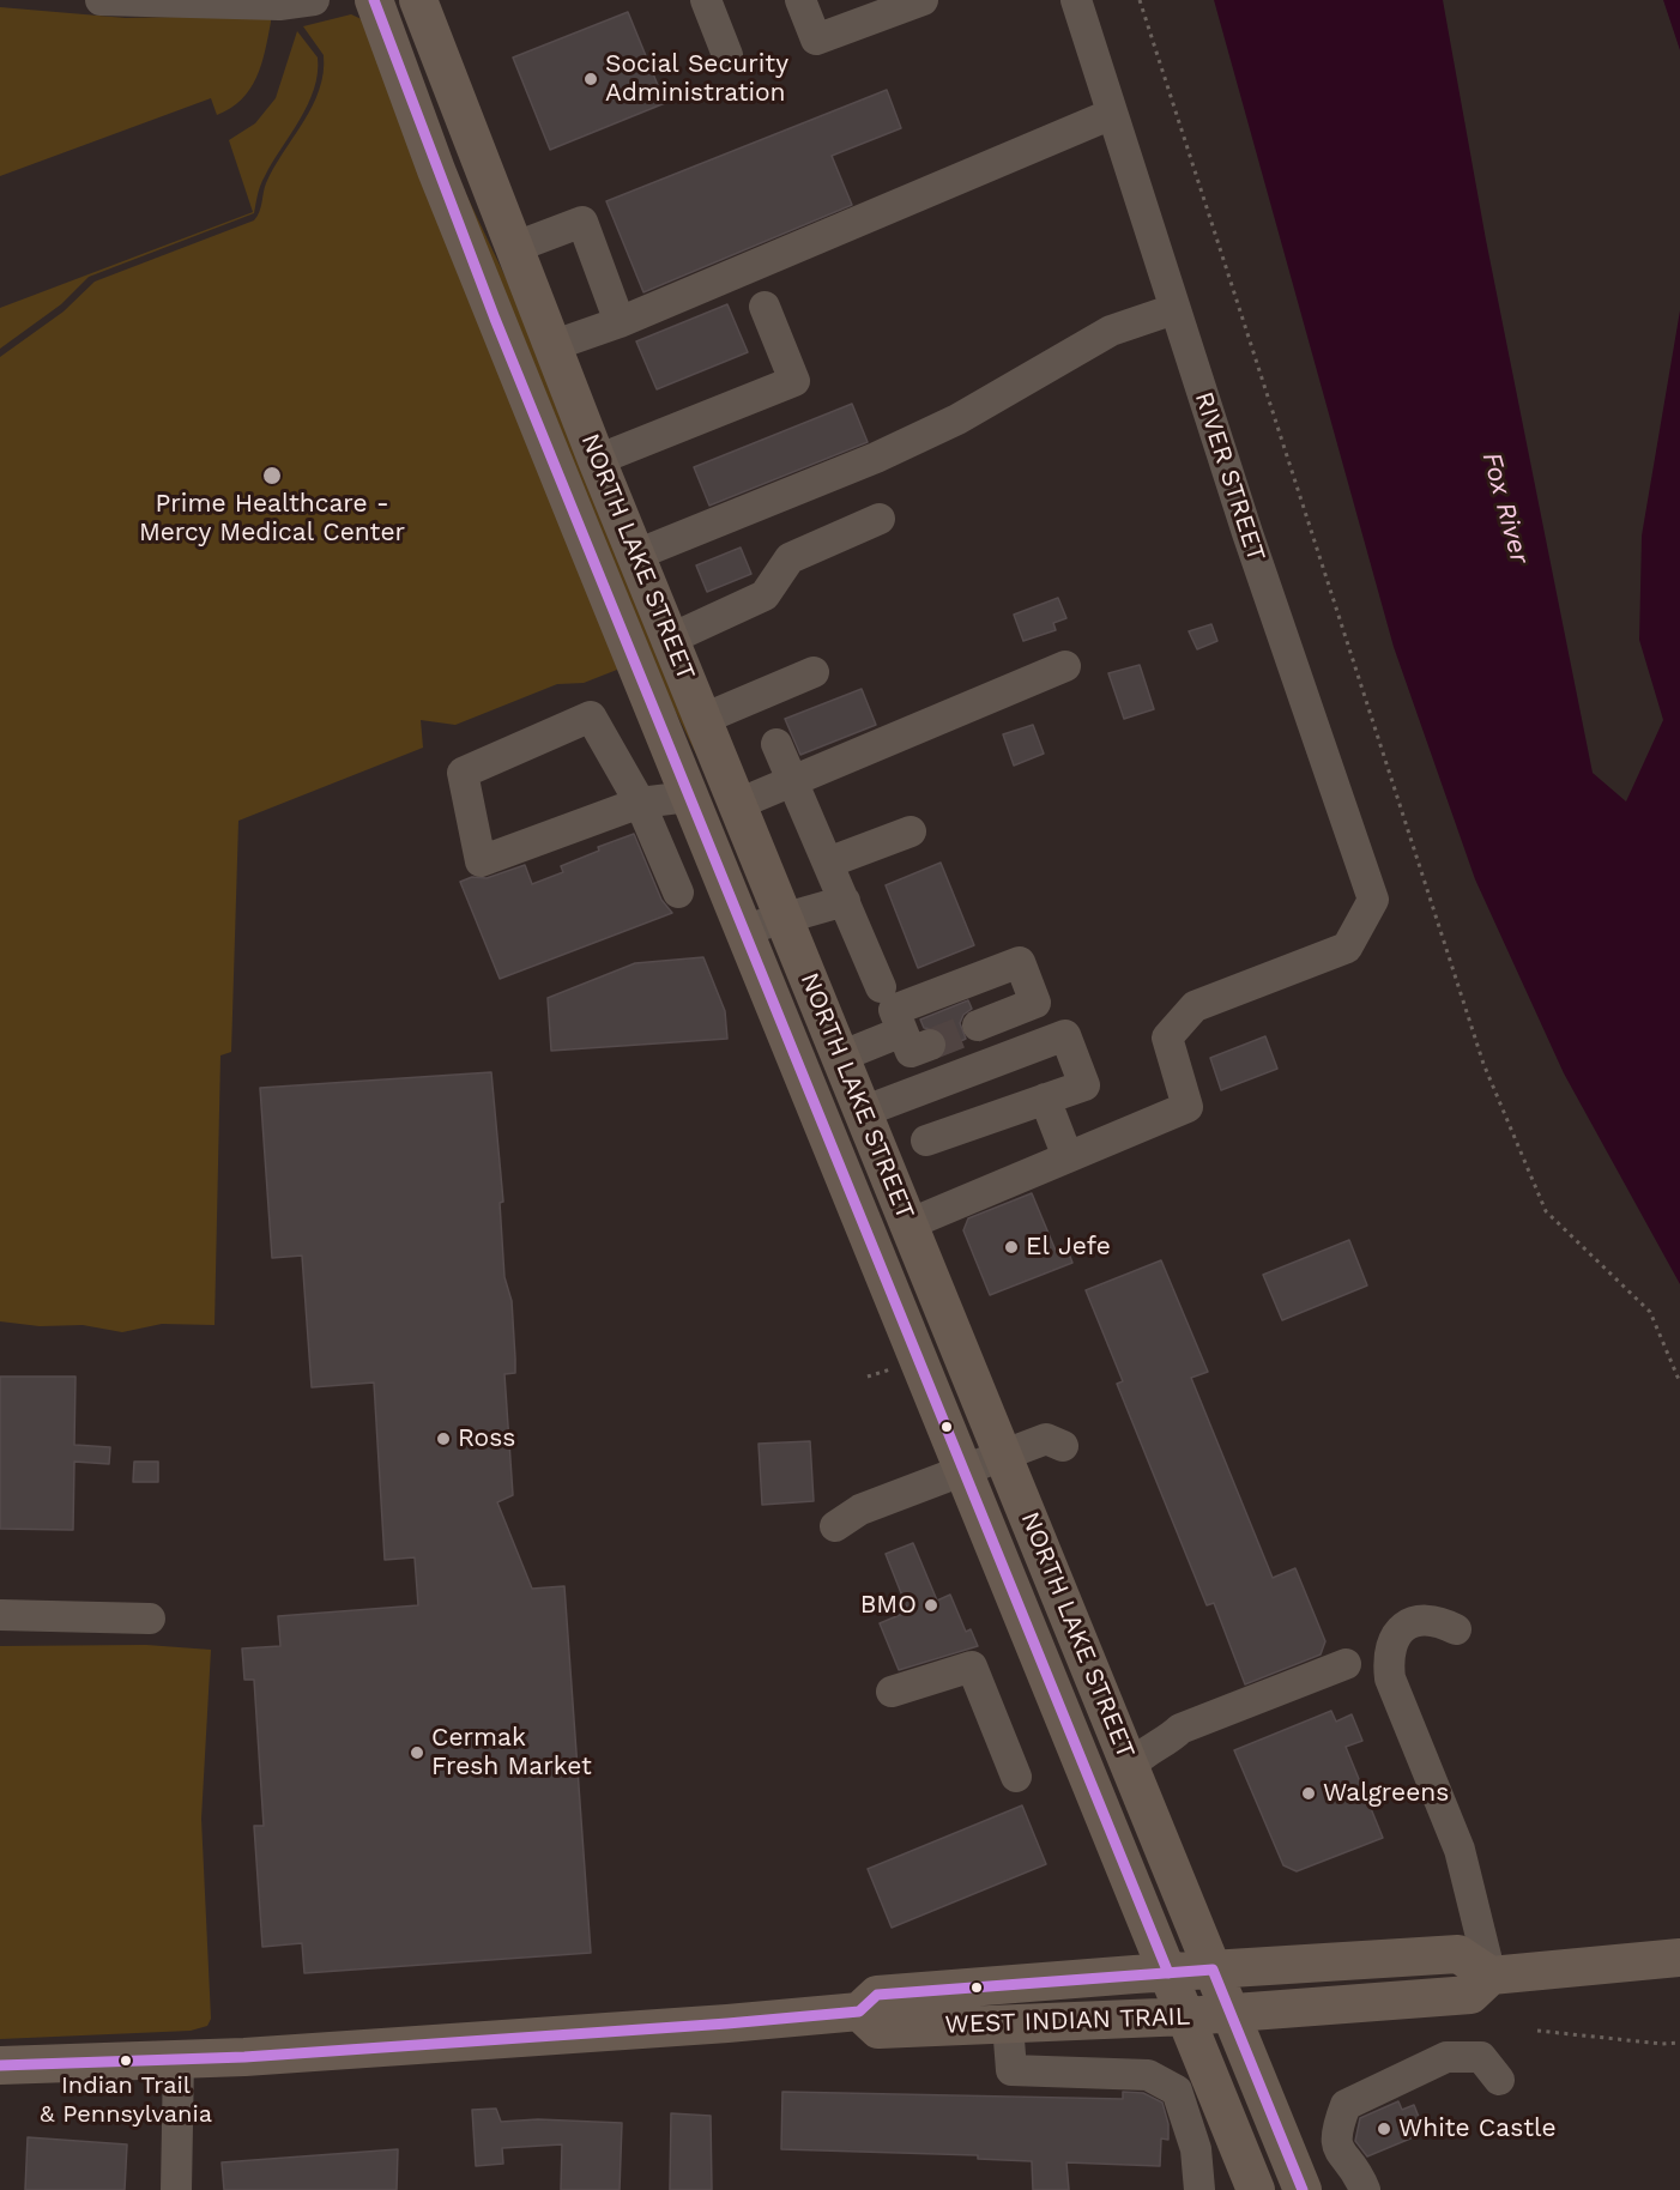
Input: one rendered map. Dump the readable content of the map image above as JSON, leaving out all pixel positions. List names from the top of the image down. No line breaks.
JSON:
{"streets":{"main road":["NORTH LAKE STREET","WEST INDIAN TRAIL"],"street":["RIVER STREET"]},"crossings":[["NORTH LAKE STREET","WEST INDIAN TRAIL"]],"water":["Fox River"],"places":["Social Security Administration","Prime Healthcare - Mercy Medical Center","El Jefe","Ross","BMO","Cermak Fresh Market","Walgreens","Indian Trail & Pennsylvania","White Castle"]}
